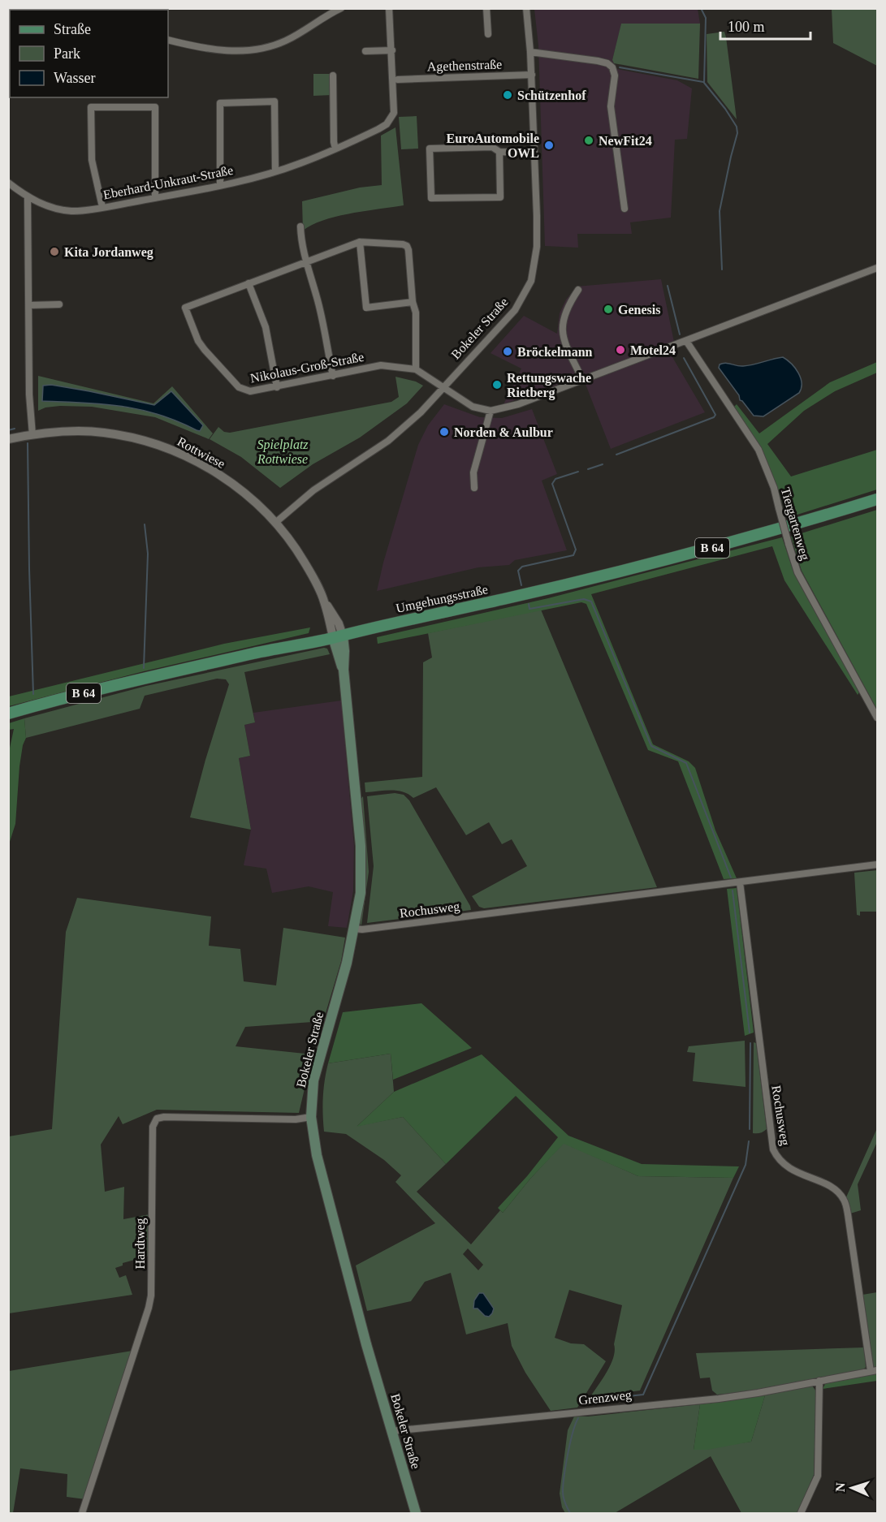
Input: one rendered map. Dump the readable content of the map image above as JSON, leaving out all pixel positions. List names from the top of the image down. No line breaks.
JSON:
{"streets":{"main road":["Bokeler Straße","B 64","Umgehungsstraße"],"street":["Agethenstraße","Eberhard-Unkraut-Straße","Nikolaus-Groß-Straße","Rottwiese","Tiergartenweg","Rochusweg","Hardtweg","Grenzweg"]},"crossings":[["Agethenstraße","Bokeler Straße"],["Bokeler Straße","Nikolaus-Groß-Straße"],["Bokeler Straße","Rottwiese"],["Bokeler Straße","Umgehungsstraße"],["Bokeler Straße","Rochusweg"],["Bokeler Straße","Hardtweg"],["Bokeler Straße","Grenzweg"],["Rottwiese","Umgehungsstraße"],["Rochusweg","Grenzweg"]],"parks":["Spielplatz Rottwiese"],"places":["Schützenhof","NewFit24","EuroAutomobile OWL","Kita Jordanweg","Genesis","Motel24","Bröckelmann","Rettungswache Rietberg","Norden & Aulbur"],"legend":["Straße","Park","Wasser"],"scale_bar":"100 m","north":"left"}
